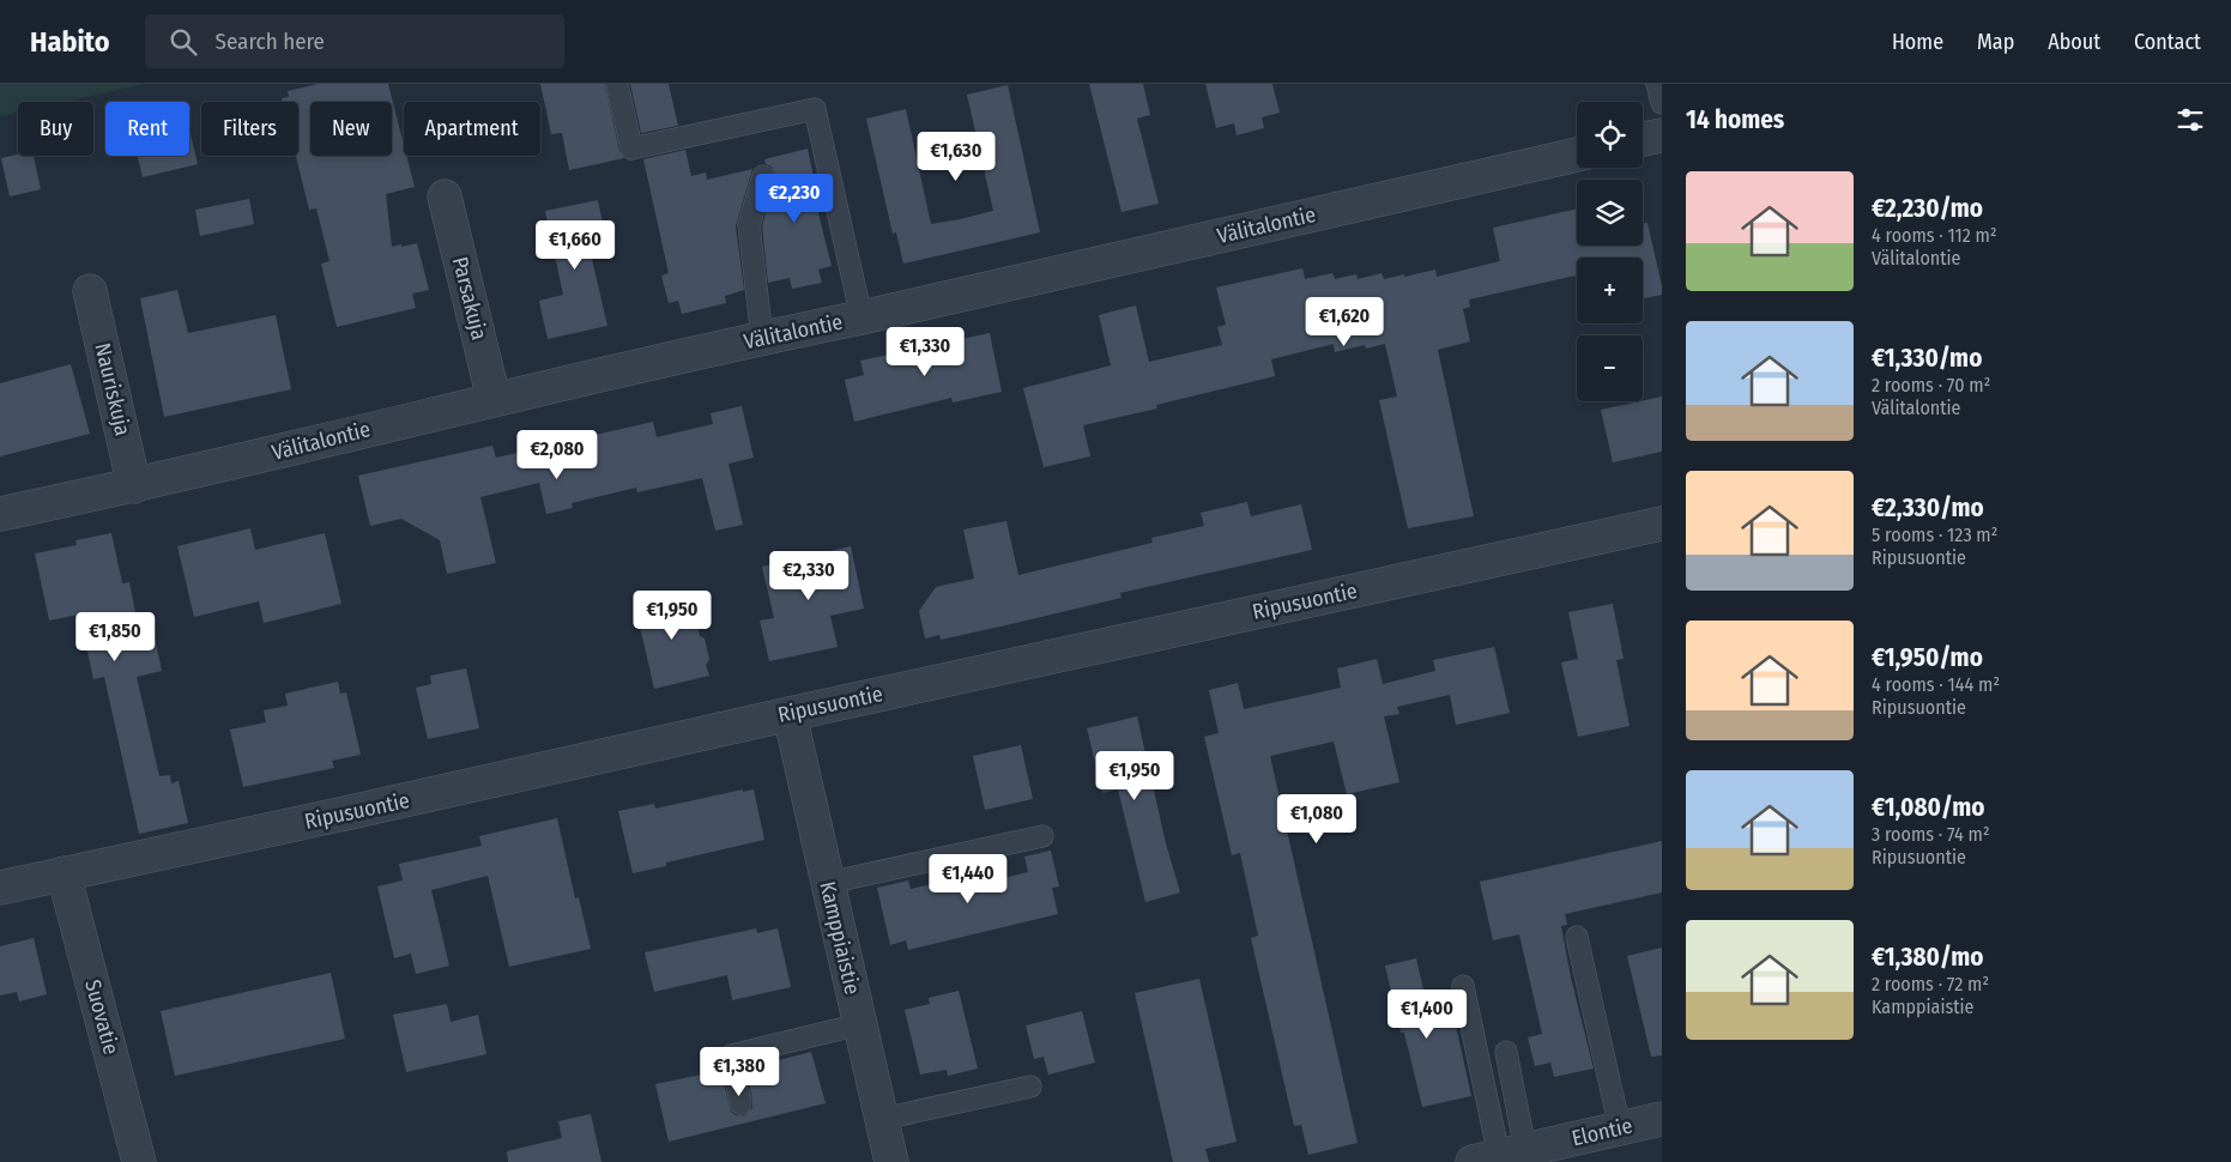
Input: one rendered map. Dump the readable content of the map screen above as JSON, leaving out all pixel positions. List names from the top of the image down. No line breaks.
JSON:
{"streets":{"street":["Välitalontie","Parsakuja","Nauriskuja","Ripusuontie","Kamppiaistie","Suovatie","Elontie"]},"crossings":[["Välitalontie","Parsakuja"],["Välitalontie","Nauriskuja"],["Ripusuontie","Kamppiaistie"],["Ripusuontie","Suovatie"]],"page":{"header":"Habito","search":"Search here","nav":["Home","Map","About","Contact"],"heading":"14 homes","map_buttons":["+","−"],"chip":["Buy","Rent","Filters","New","Apartment"],"price":["€1,630","€2,230","€1,660","€1,620","€1,330","€2,080","€2,330","€1,950","€1,850","€1,950","€1,080","€1,440","€1,400","€1,380"],"list":[{"name":"€2,230/mo","note":"4 rooms · 112 m² · Välitalontie"},{"name":"€1,330/mo","note":"2 rooms · 70 m² · Välitalontie"},{"name":"€2,330/mo","note":"5 rooms · 123 m² · Ripusuontie"},{"name":"€1,950/mo","note":"4 rooms · 144 m² · Ripusuontie"},{"name":"€1,080/mo","note":"3 rooms · 74 m² · Ripusuontie"},{"name":"€1,380/mo","note":"2 rooms · 72 m² · Kamppiaistie"}]}}
